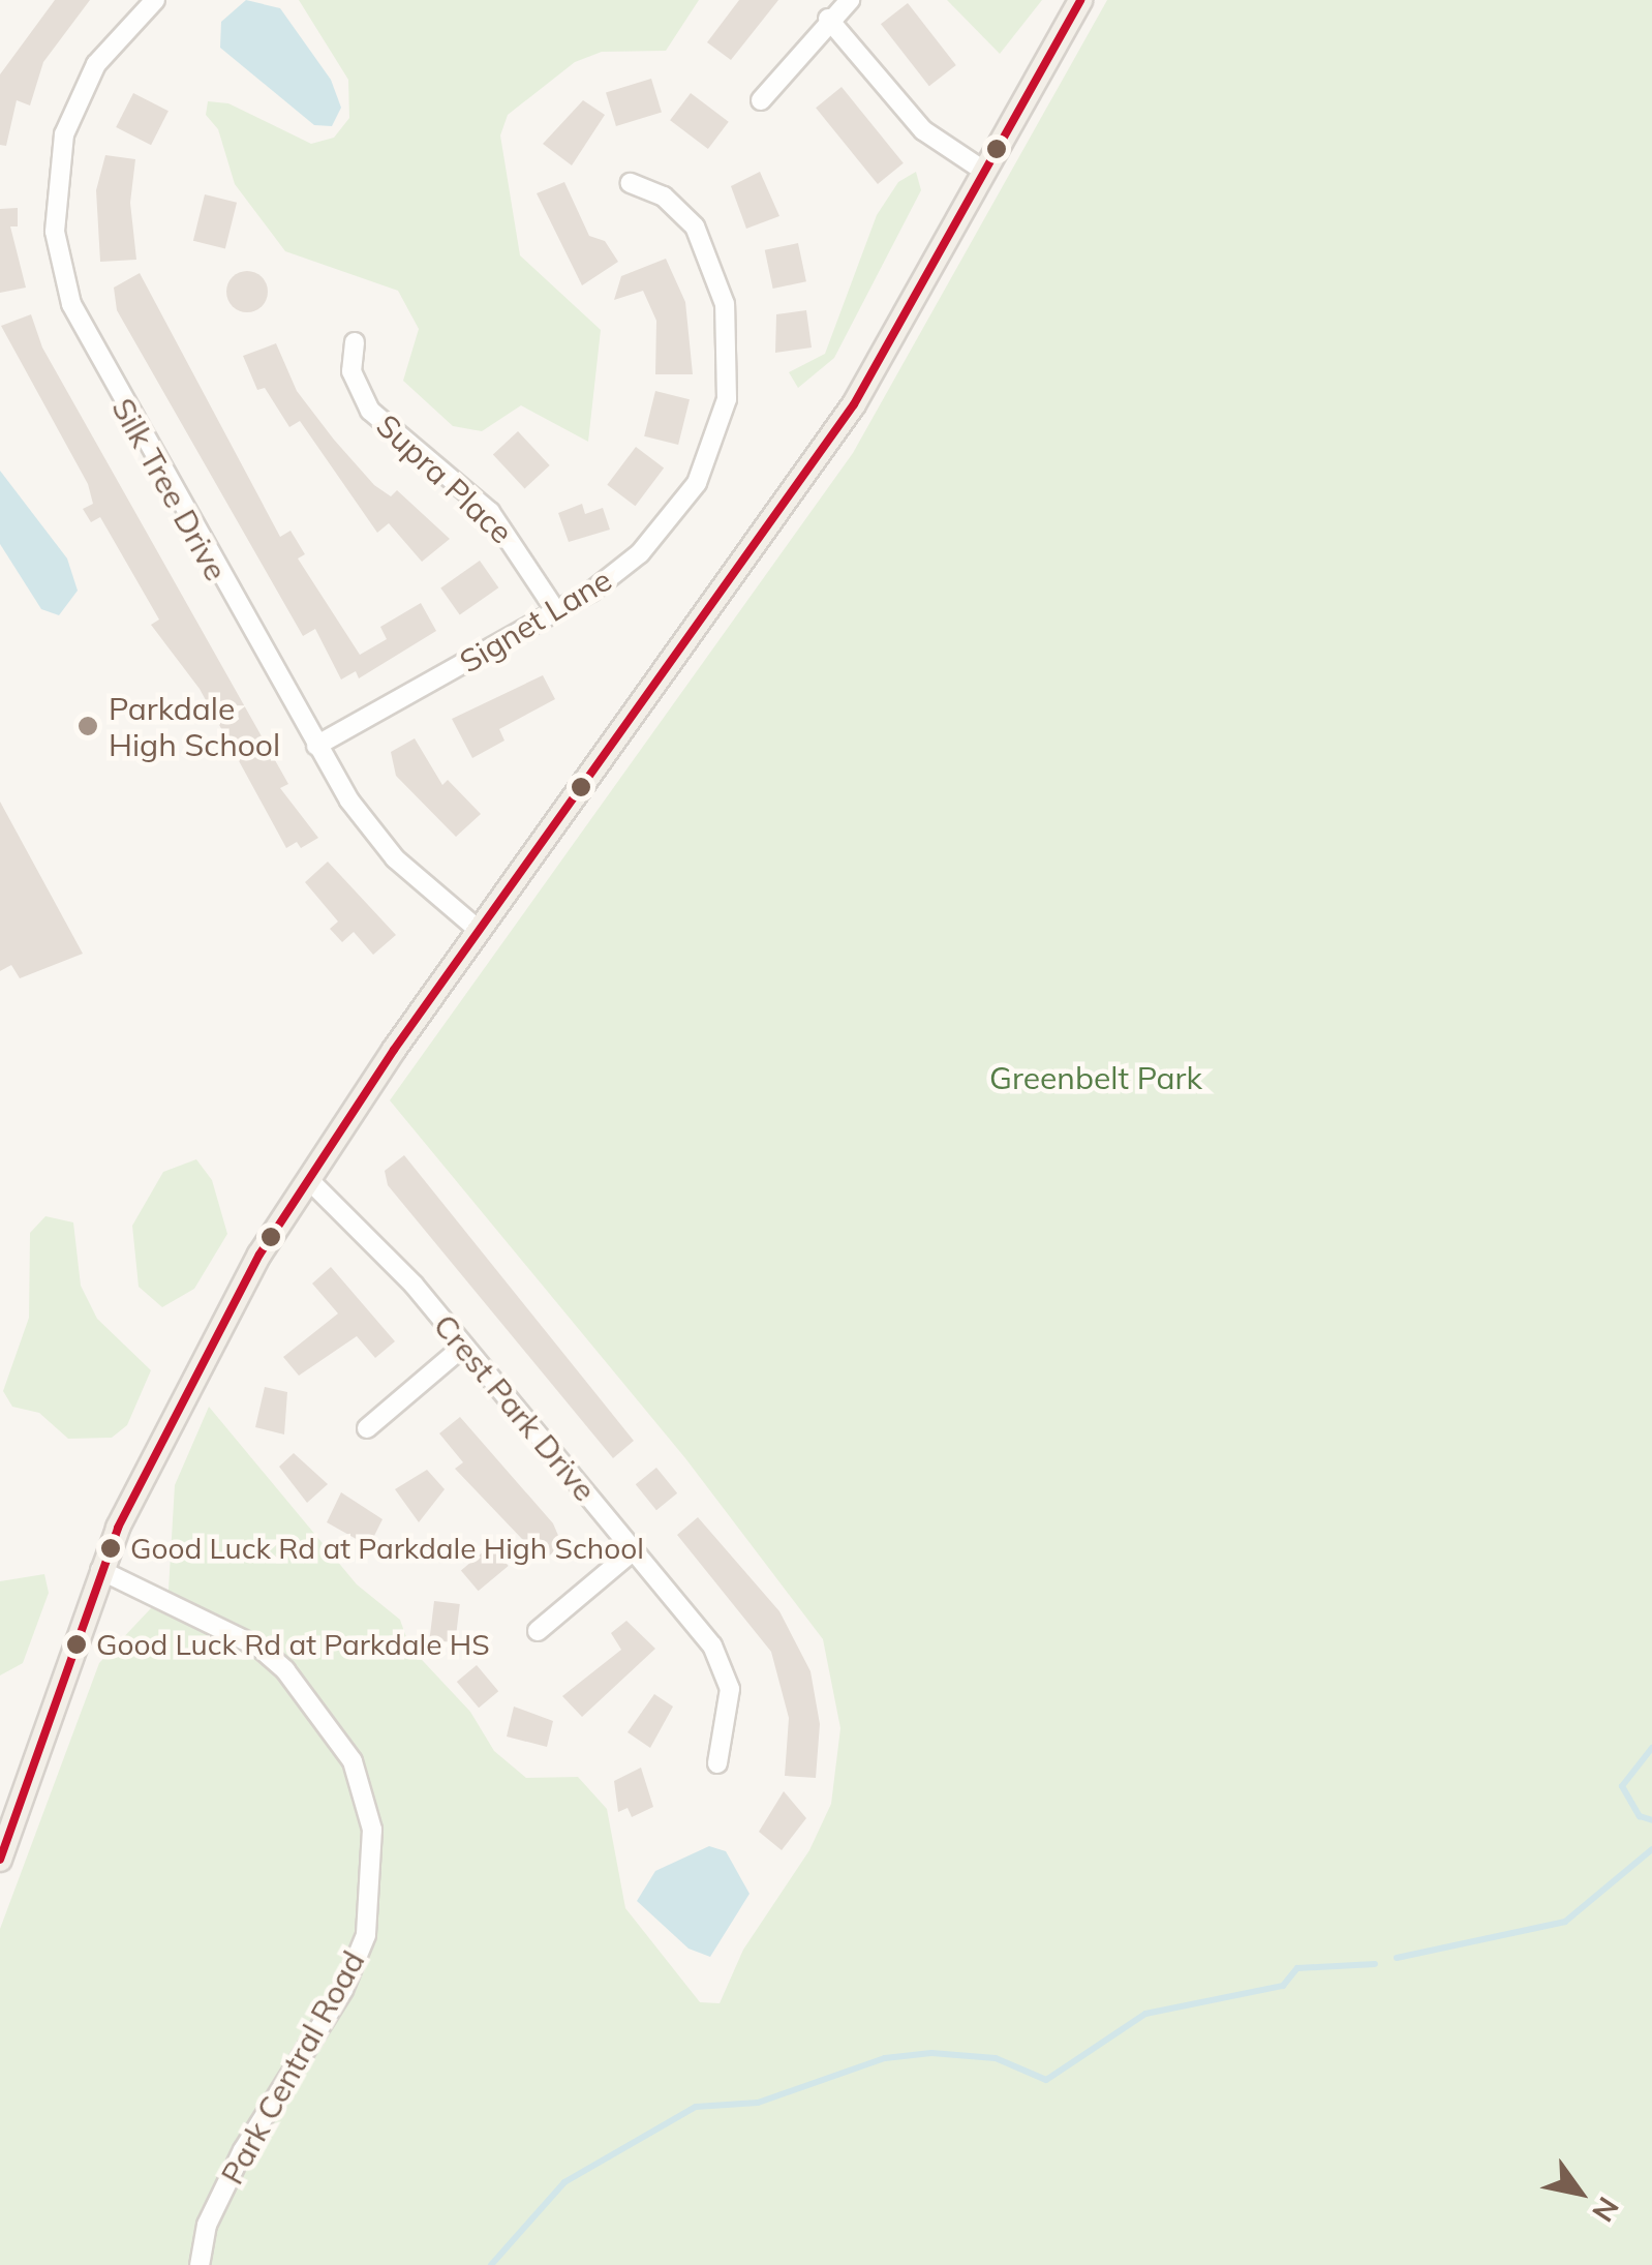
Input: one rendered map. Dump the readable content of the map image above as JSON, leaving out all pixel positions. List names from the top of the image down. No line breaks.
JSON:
{"streets":{"street":["Supra Place","Silk Tree Drive","Signet Lane","Crest Park Drive","Park Central Road"]},"crossings":[["Supra Place","Signet Lane"],["Silk Tree Drive","Signet Lane"]],"parks":["Greenbelt Park"],"places":["Parkdale High School","Good Luck Rd at Parkdale High School","Good Luck Rd at Parkdale HS"],"north":"bottom right"}
